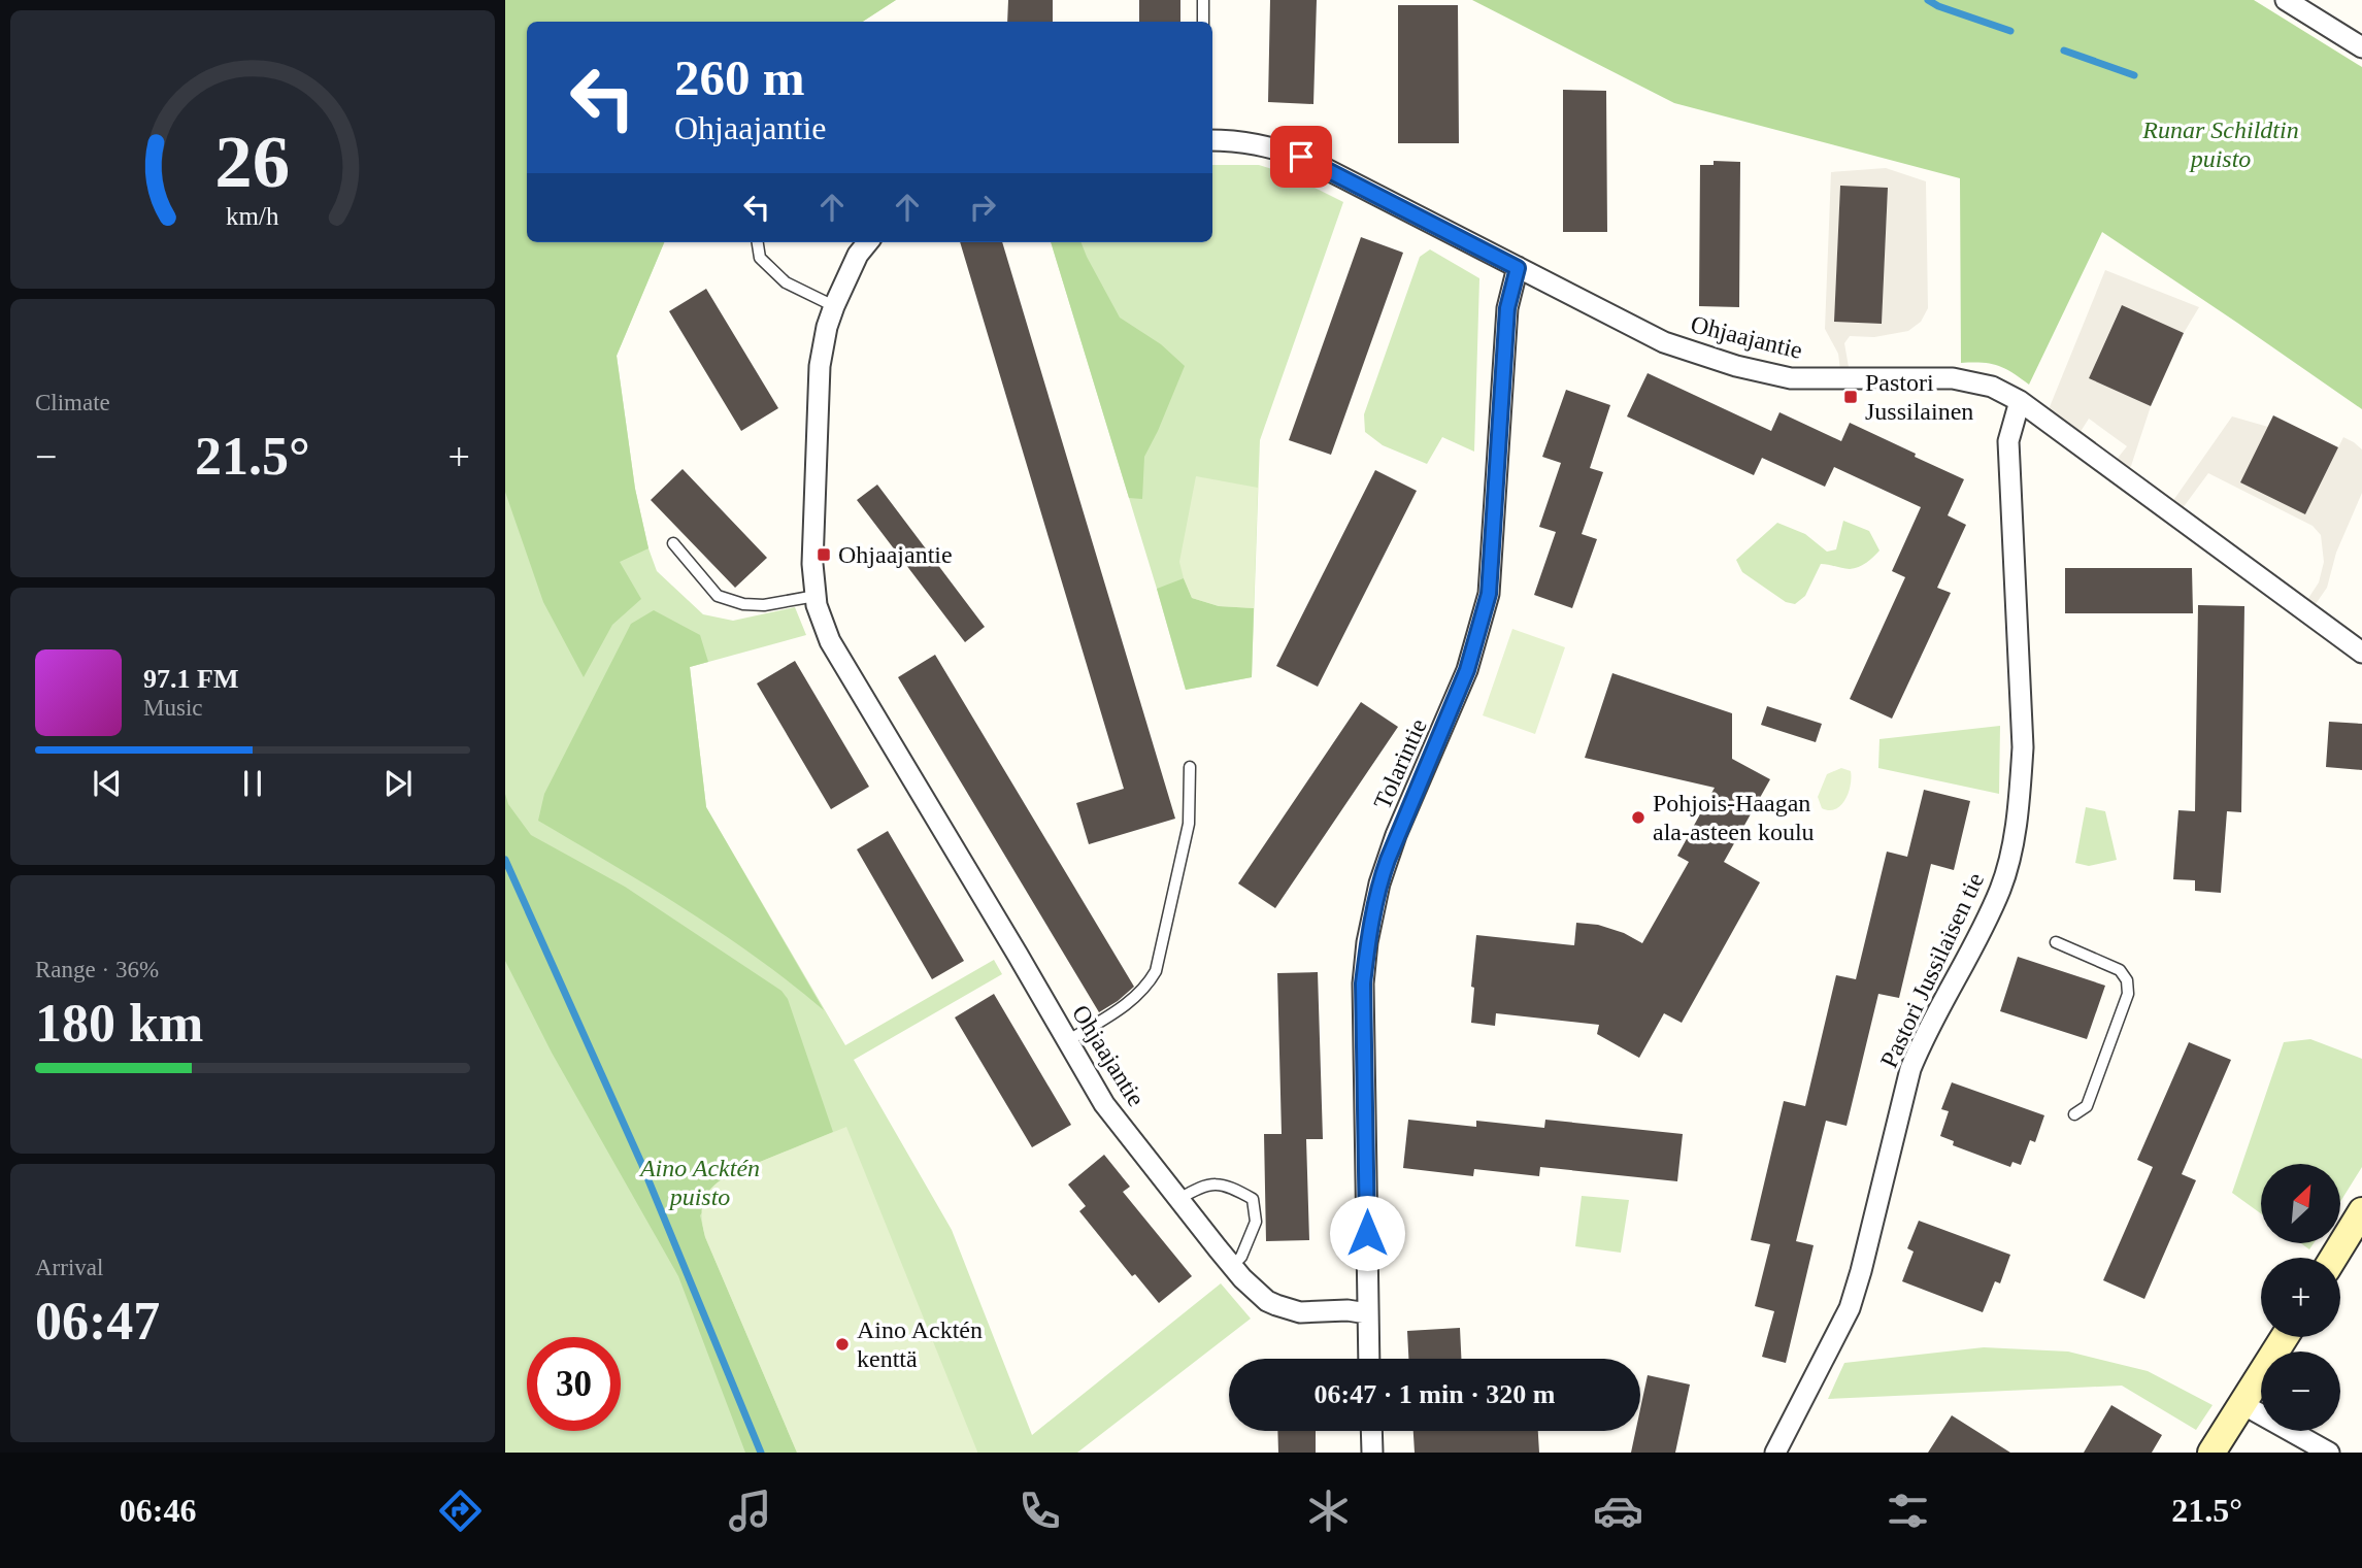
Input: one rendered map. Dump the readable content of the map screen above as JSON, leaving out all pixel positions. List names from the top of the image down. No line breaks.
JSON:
{"streets":{"street":["Ohjaajantie","Tolarintie","Pastori Jussilaisen tie"]},"crossings":[["Ohjaajantie","Tolarintie"],["Ohjaajantie","Pastori Jussilaisen tie"]],"parks":["Runar Schildtin puisto","Aino Acktén puisto"],"places":{"transit":["Pastori Jussilainen","Ohjaajantie"],"other":["Pohjois-Haagan ala-asteen koulu","Aino Acktén kenttä"]},"north":"top right","page":{"turn":["260 m","Ohjaajantie"],"tile":["Climate",["Range · 36%","180 km"],["Arrival","06:47"]],"heat":["−","21.5°","+"],"song":["97.1 FM","Music"],"map_buttons":["+","−"],"limit":"30","trip":"06:47 · 1 min · 320 m","tabs":["06:46","21.5°"],"gauge":["26","km/h"]}}
